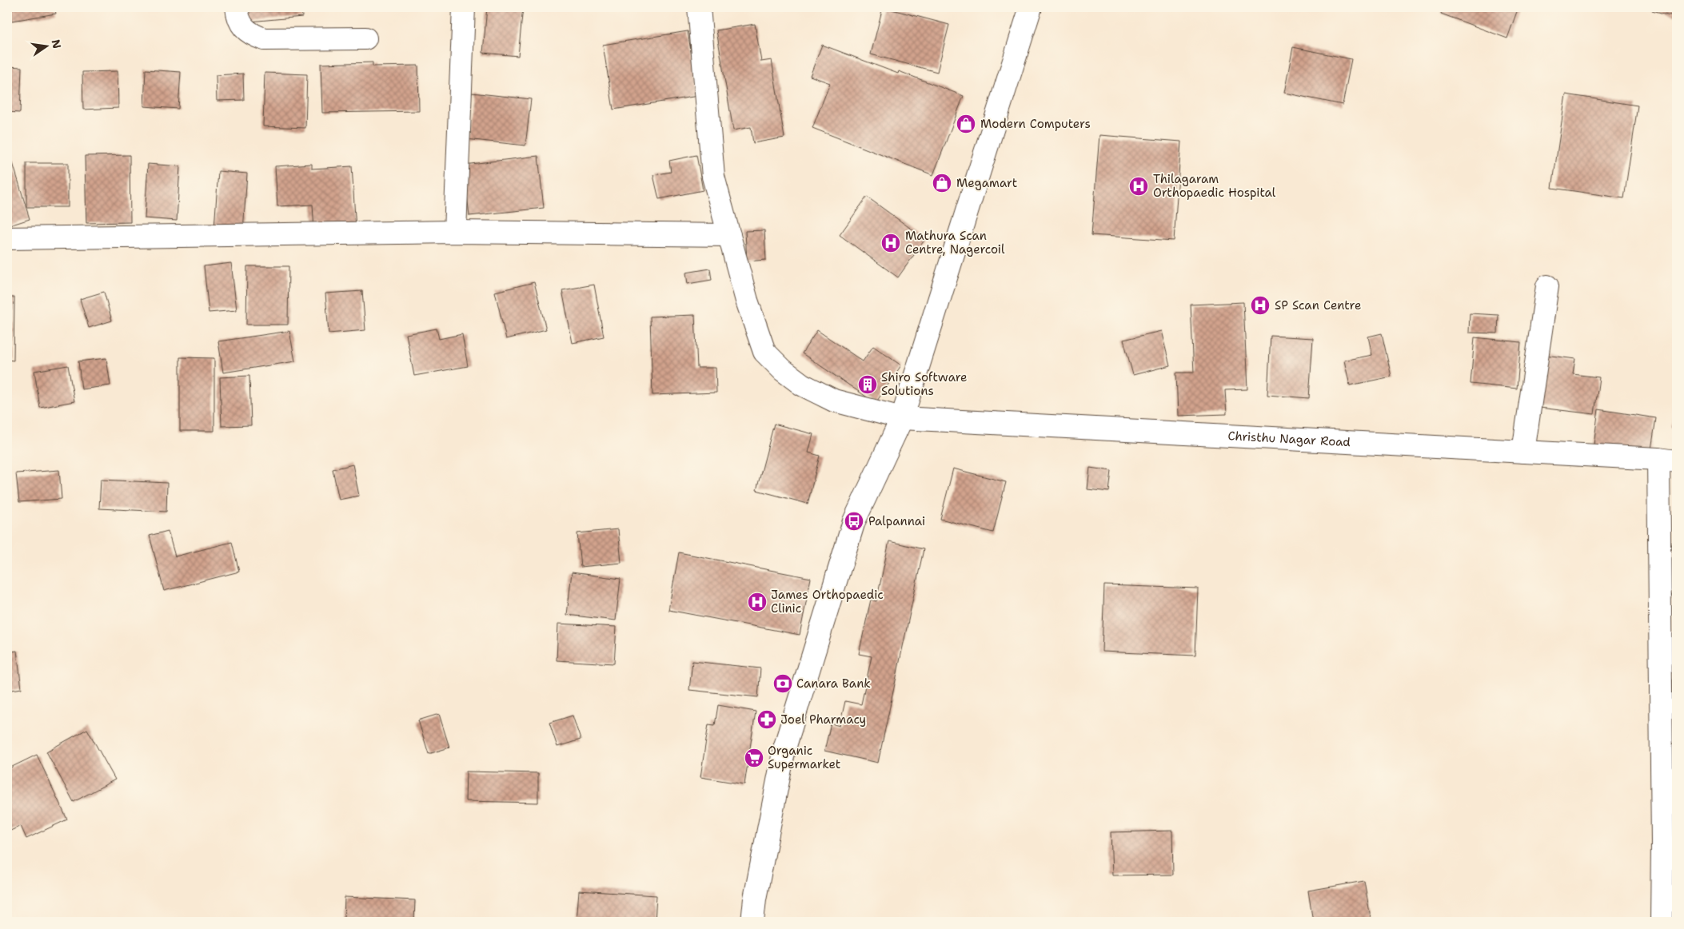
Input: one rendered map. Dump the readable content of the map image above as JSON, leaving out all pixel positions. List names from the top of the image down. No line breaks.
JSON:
{"streets":{"main road":["Christhu Nagar Road"]},"places":{"shop":["Modern Computers","Megamart"],"hospital":["Thilagaram Orthopaedic Hospital","Mathura Scan Centre, Nagercoil","SP Scan Centre","James Orthopaedic Clinic"],"building":["Shiro Software Solutions"],"bus stop":["Palpannai"],"bank":["Canara Bank"],"pharmacy":["Joel Pharmacy"],"supermarket":["Organic Supermarket"]},"north":"right"}
